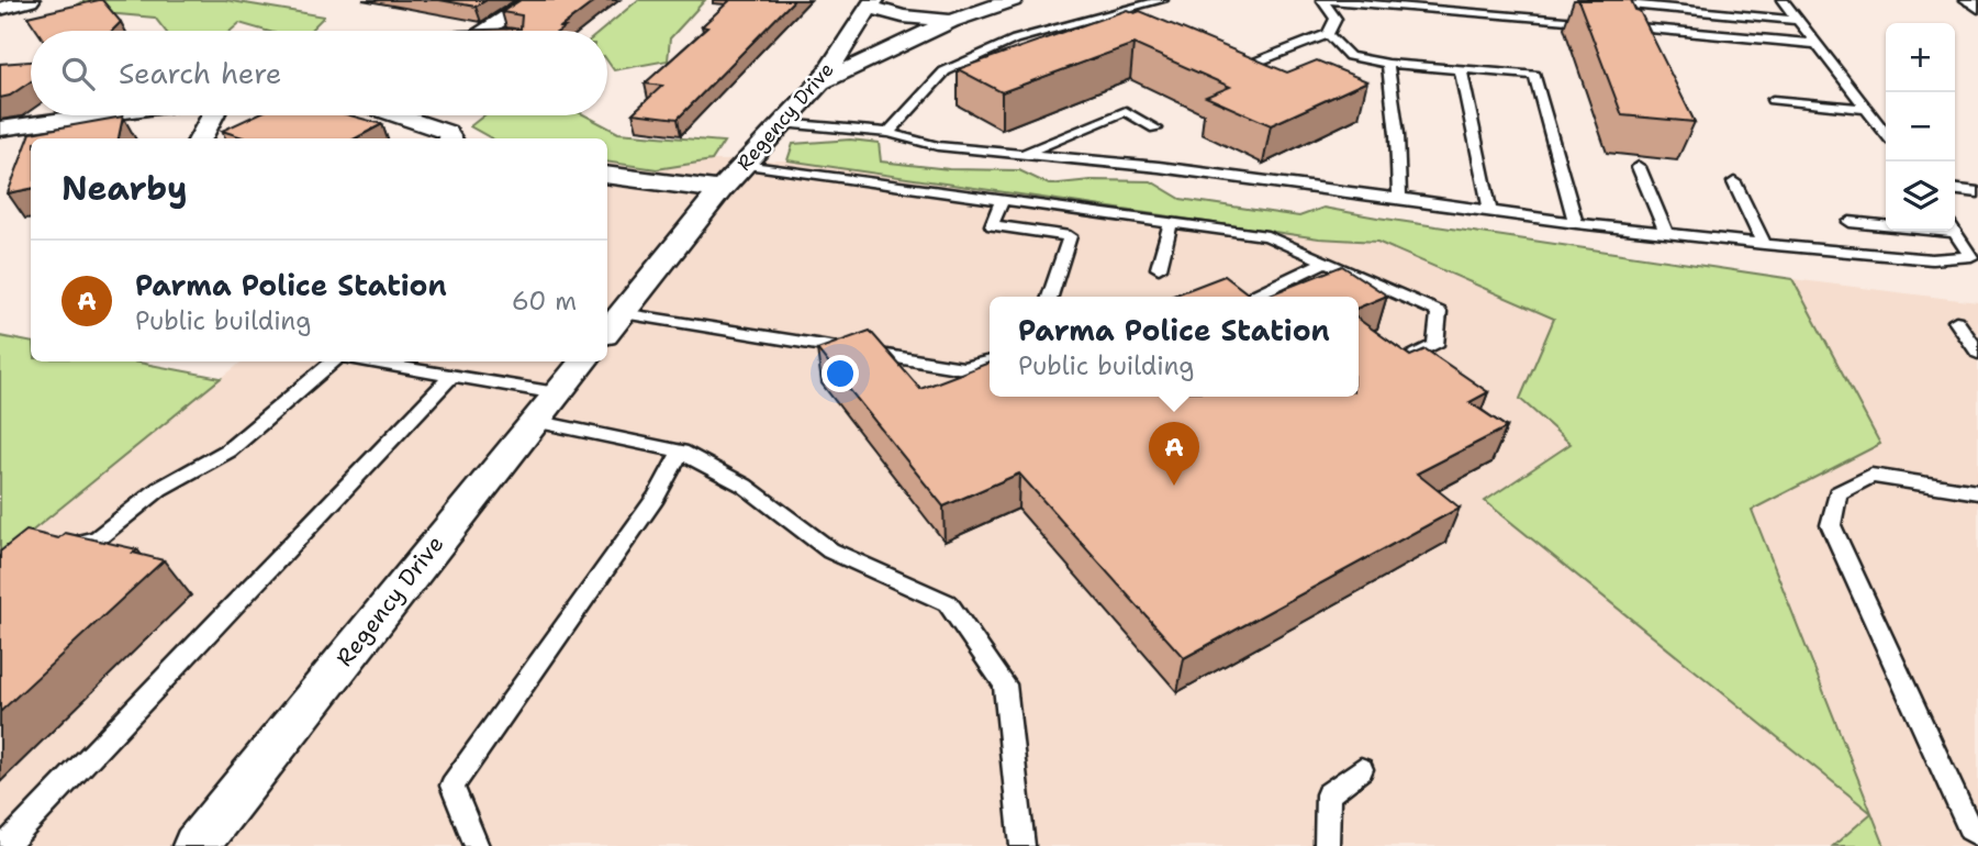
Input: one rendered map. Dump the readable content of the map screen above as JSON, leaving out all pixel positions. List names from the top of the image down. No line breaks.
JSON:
{"streets":{"street":["Regency Drive"]},"page":{"map_buttons":["+","−"],"search":"Search here","heading":"Nearby","list":[{"mark":"A","name":"Parma Police Station","note":"Public building","value":"60 m"}],"popup":["Parma Police Station","Public building"],"pins":"A"}}
